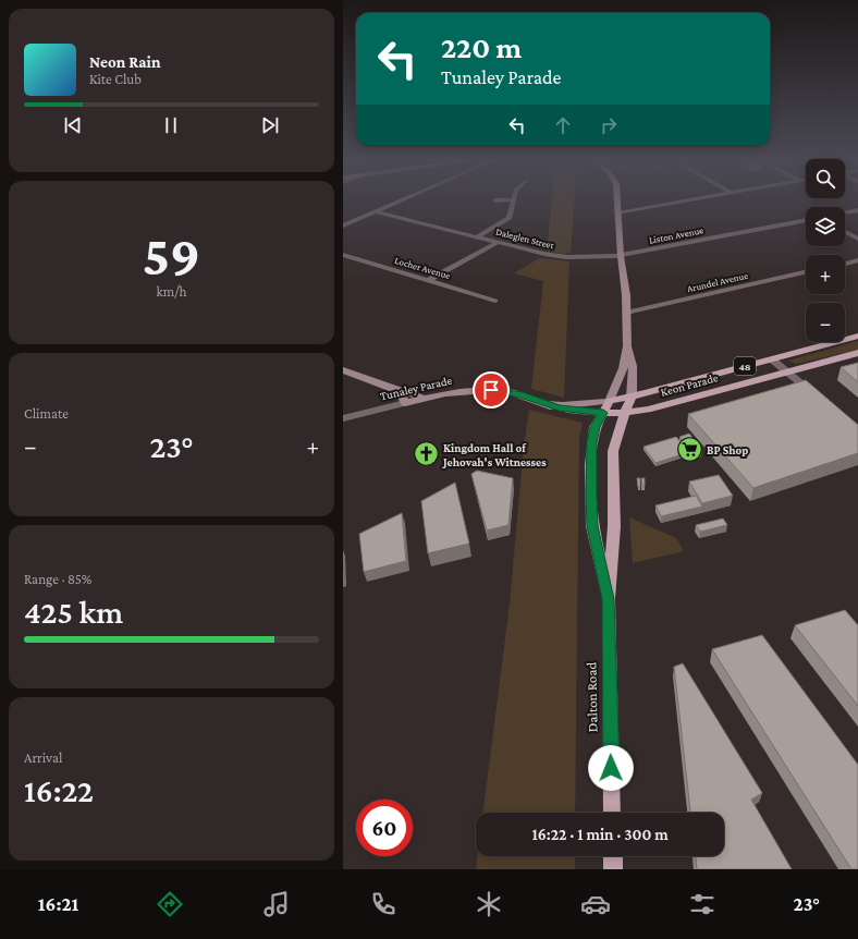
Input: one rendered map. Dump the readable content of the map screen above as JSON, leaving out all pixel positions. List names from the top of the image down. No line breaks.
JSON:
{"streets":{"main road":["48","Keon Parade","Tunaley Parade","Dalton Road"],"street":["Liston Avenue","Daleglen Street","Locher Avenue","Arundel Avenue"]},"crossings":[["Liston Avenue","Daleglen Street"],["Keon Parade","Tunaley Parade"],["Keon Parade","Dalton Road"],["Tunaley Parade","Dalton Road"]],"places":{"supermarket":["BP Shop"],"church":["Kingdom Hall of Jehovah's Witnesses"]},"page":{"turn":["220 m","Tunaley Parade"],"song":["Neon Rain","Kite Club"],"map_buttons":["+","−"],"tile":[["59","km/h"],"Climate",["Range · 85%","425 km"],["Arrival","16:22"]],"heat":["−","23°","+"],"limit":"60","trip":"16:22 · 1 min · 300 m","tabs":["16:21","23°"]}}
